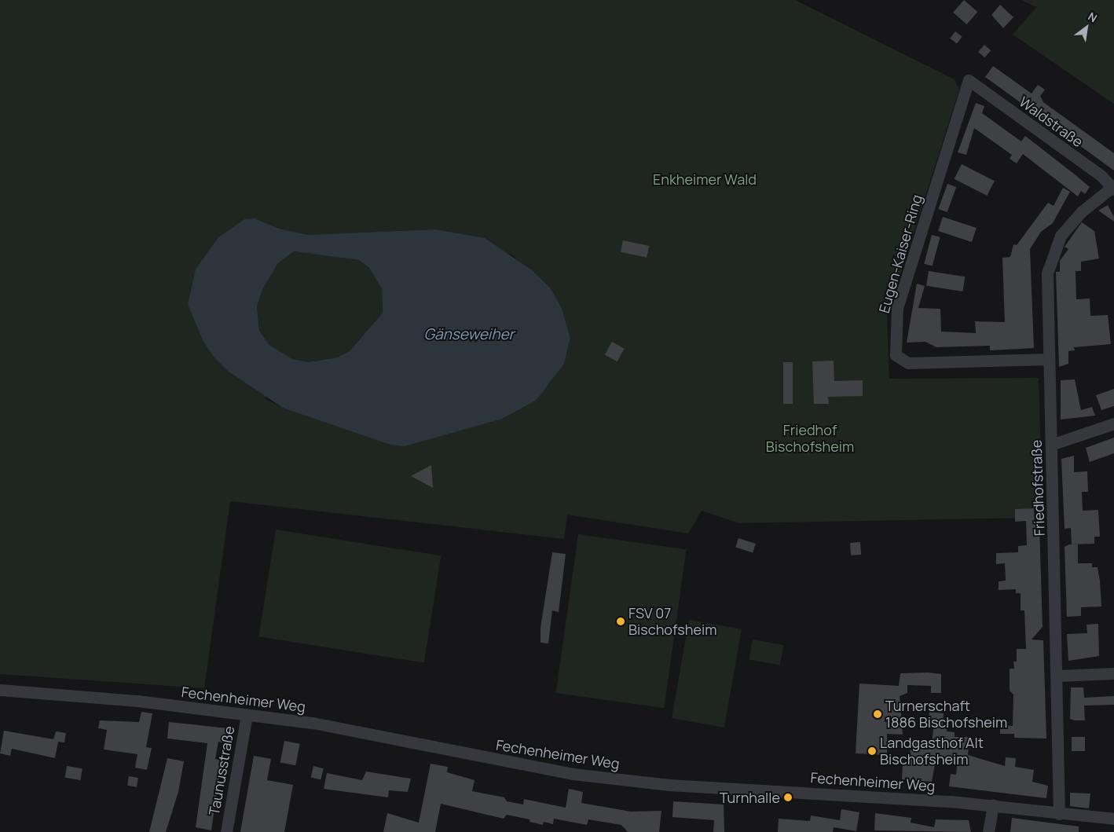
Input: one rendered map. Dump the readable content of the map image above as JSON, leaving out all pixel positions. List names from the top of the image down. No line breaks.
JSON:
{"streets":{"street":["Waldstraße","Eugen-Kaiser-Ring","Friedhofstraße","Fechenheimer Weg","Taunusstraße"]},"crossings":[["Waldstraße","Eugen-Kaiser-Ring"],["Waldstraße","Friedhofstraße"],["Eugen-Kaiser-Ring","Friedhofstraße"],["Friedhofstraße","Fechenheimer Weg"],["Fechenheimer Weg","Taunusstraße"]],"water":["Gänseweiher"],"parks":["Enkheimer Wald","Friedhof Bischofsheim"],"places":["FSV 07 Bischofsheim","Turnerschaft 1886 Bischofsheim","Landgasthof Alt Bischofsheim","Turnhalle"],"north":"top right"}
